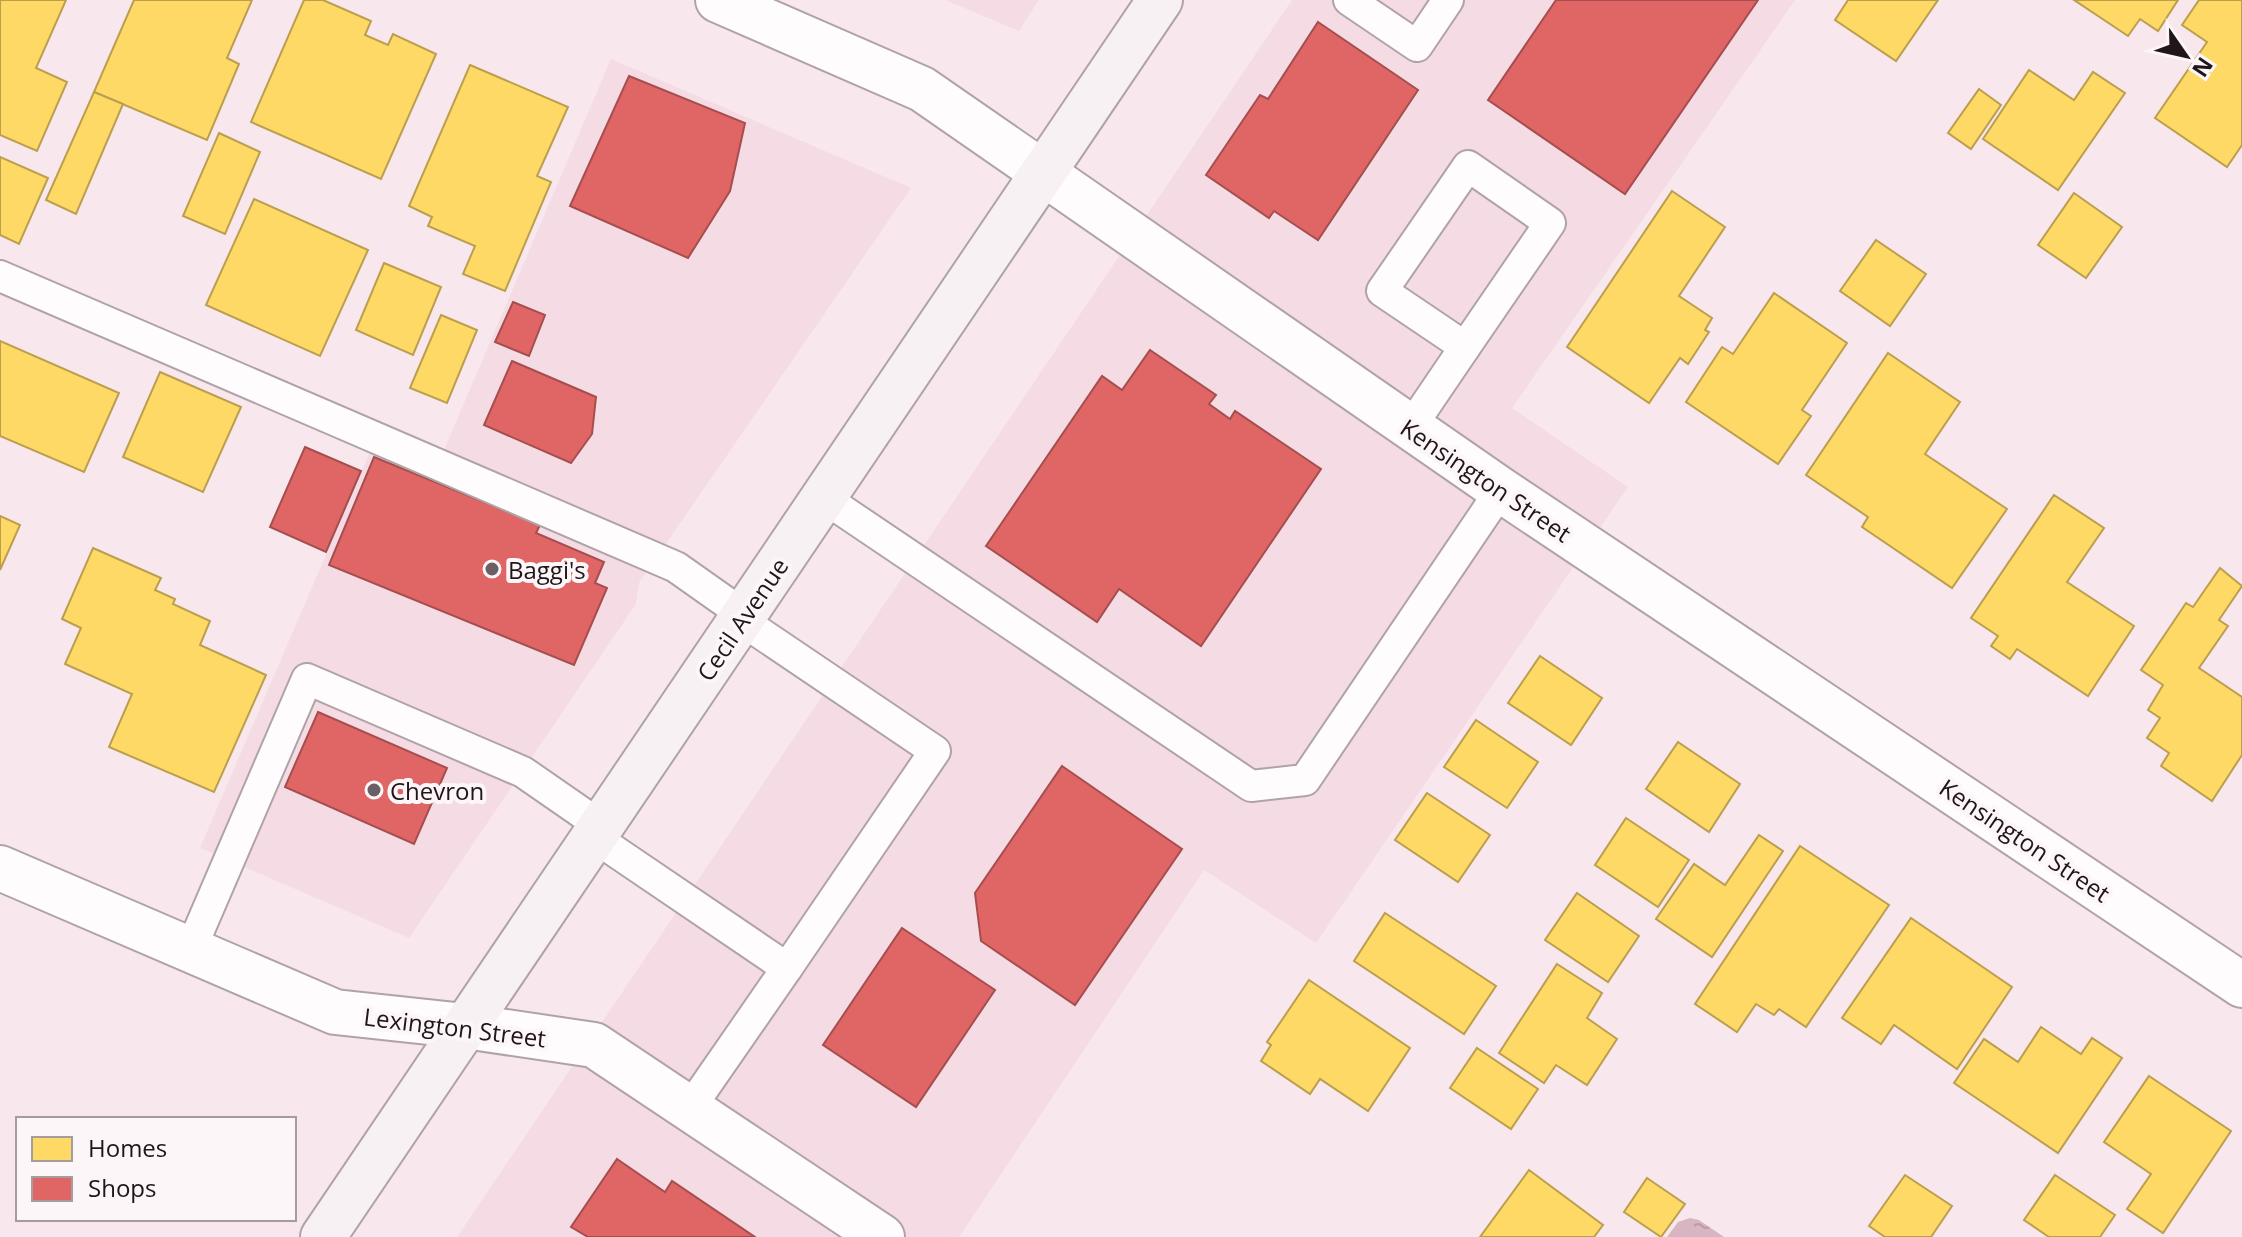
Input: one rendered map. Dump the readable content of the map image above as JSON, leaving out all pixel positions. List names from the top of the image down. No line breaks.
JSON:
{"streets":{"main road":["Cecil Avenue"],"street":["Kensington Street","Lexington Street"]},"crossings":[["Kensington Street","Cecil Avenue"],["Cecil Avenue","Lexington Street"]],"places":["Baggi's","Chevron"],"legend":["Homes","Shops"],"north":"bottom right"}
